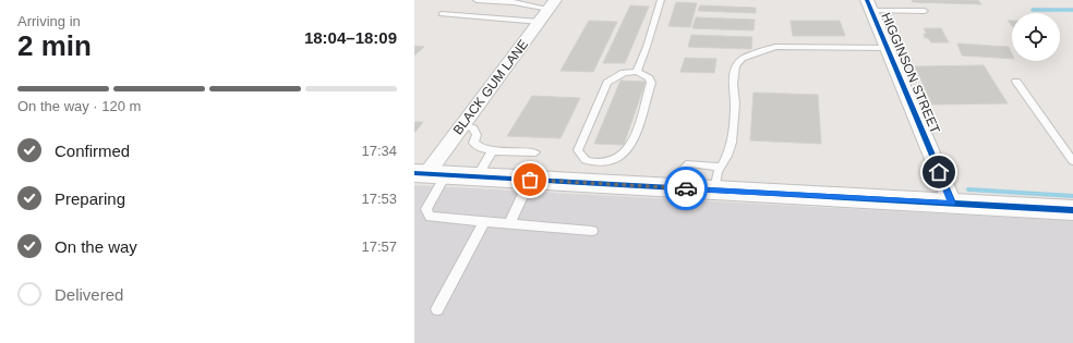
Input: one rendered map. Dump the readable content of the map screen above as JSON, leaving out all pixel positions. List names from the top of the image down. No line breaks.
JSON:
{"streets":{"street":["HIGGINSON STREET","BLACK GUM LANE"]},"page":{"heading":["2 min","Arriving in","18:04–18:09"],"bar":"On the way · 120 m","list":[["Confirmed","17:34"],["Preparing","17:53"],["On the way","17:57"],"Delivered"]}}
